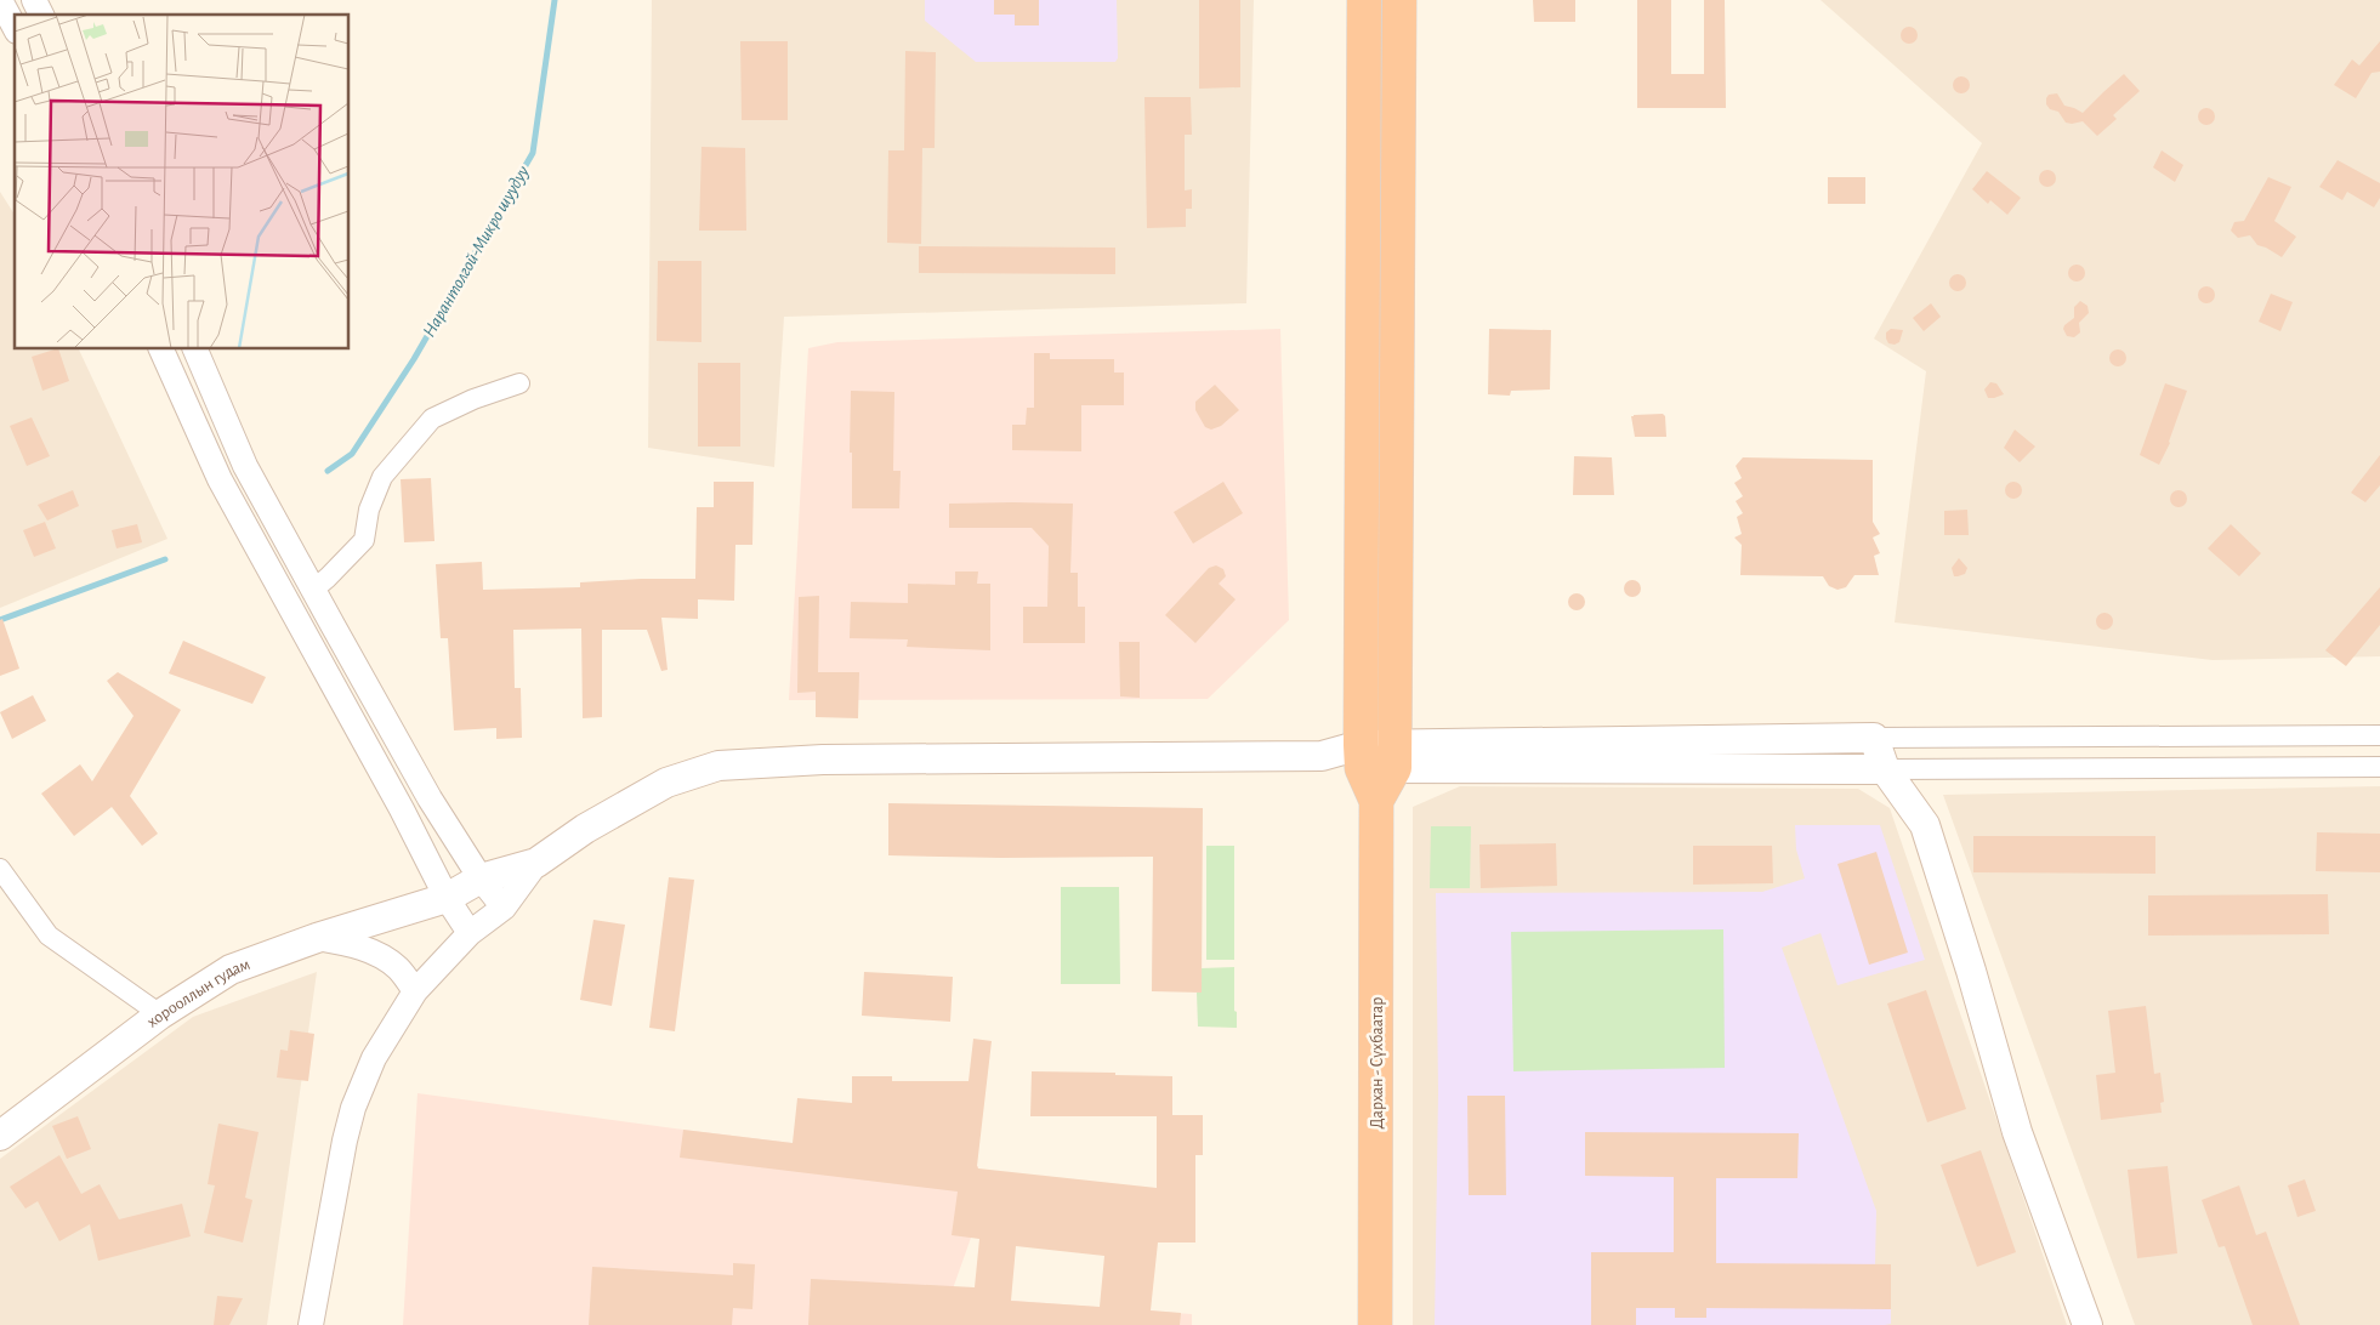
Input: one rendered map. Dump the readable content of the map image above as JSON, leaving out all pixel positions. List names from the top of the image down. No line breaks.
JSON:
{"streets":{"highway":["Дархан - Сүхбаатар"],"main road":["хорооллын гудам"]},"water":["Нарантолгой-Микро шуудуу"]}
